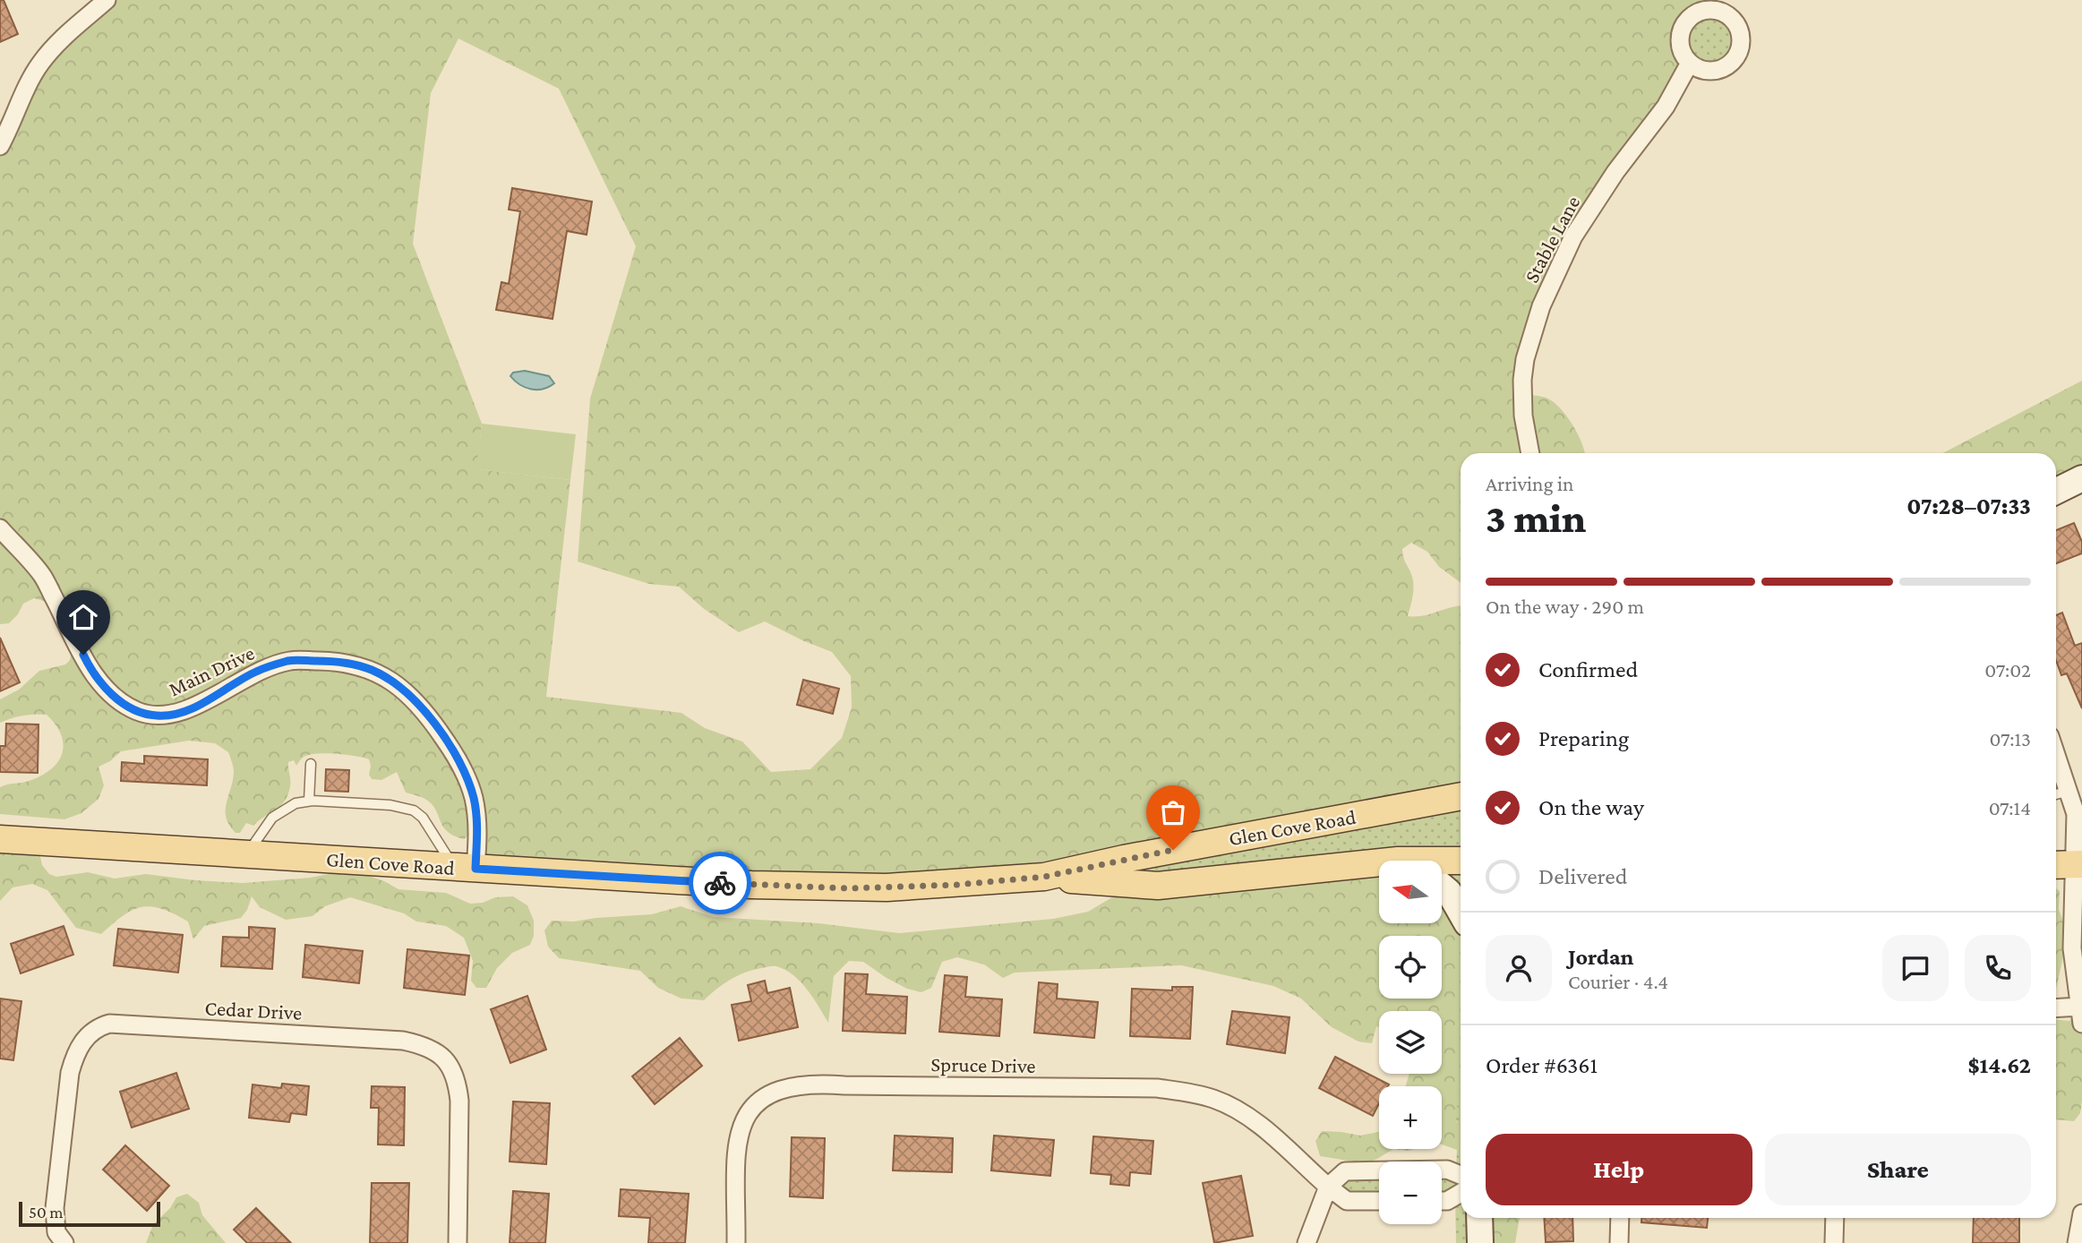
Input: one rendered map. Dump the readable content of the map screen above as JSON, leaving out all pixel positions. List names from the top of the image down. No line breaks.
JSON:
{"streets":{"main road":["Glen Cove Road"],"street":["Stable Lane","Main Drive","Cedar Drive","Spruce Drive"]},"crossings":[["Main Drive","Glen Cove Road"]],"scale_bar":"50 m","north":"left","page":{"heading":["3 min","Arriving in","07:28–07:33"],"panel":["Jordan","Courier · 4.4","Order #6361","$14.62"],"bar":"On the way · 290 m","list":[["Confirmed","07:02"],["Preparing","07:13"],["On the way","07:14"],"Delivered"],"map_buttons":["+","−"],"buttons":["Help","Share"],"scale":"50 m"}}
